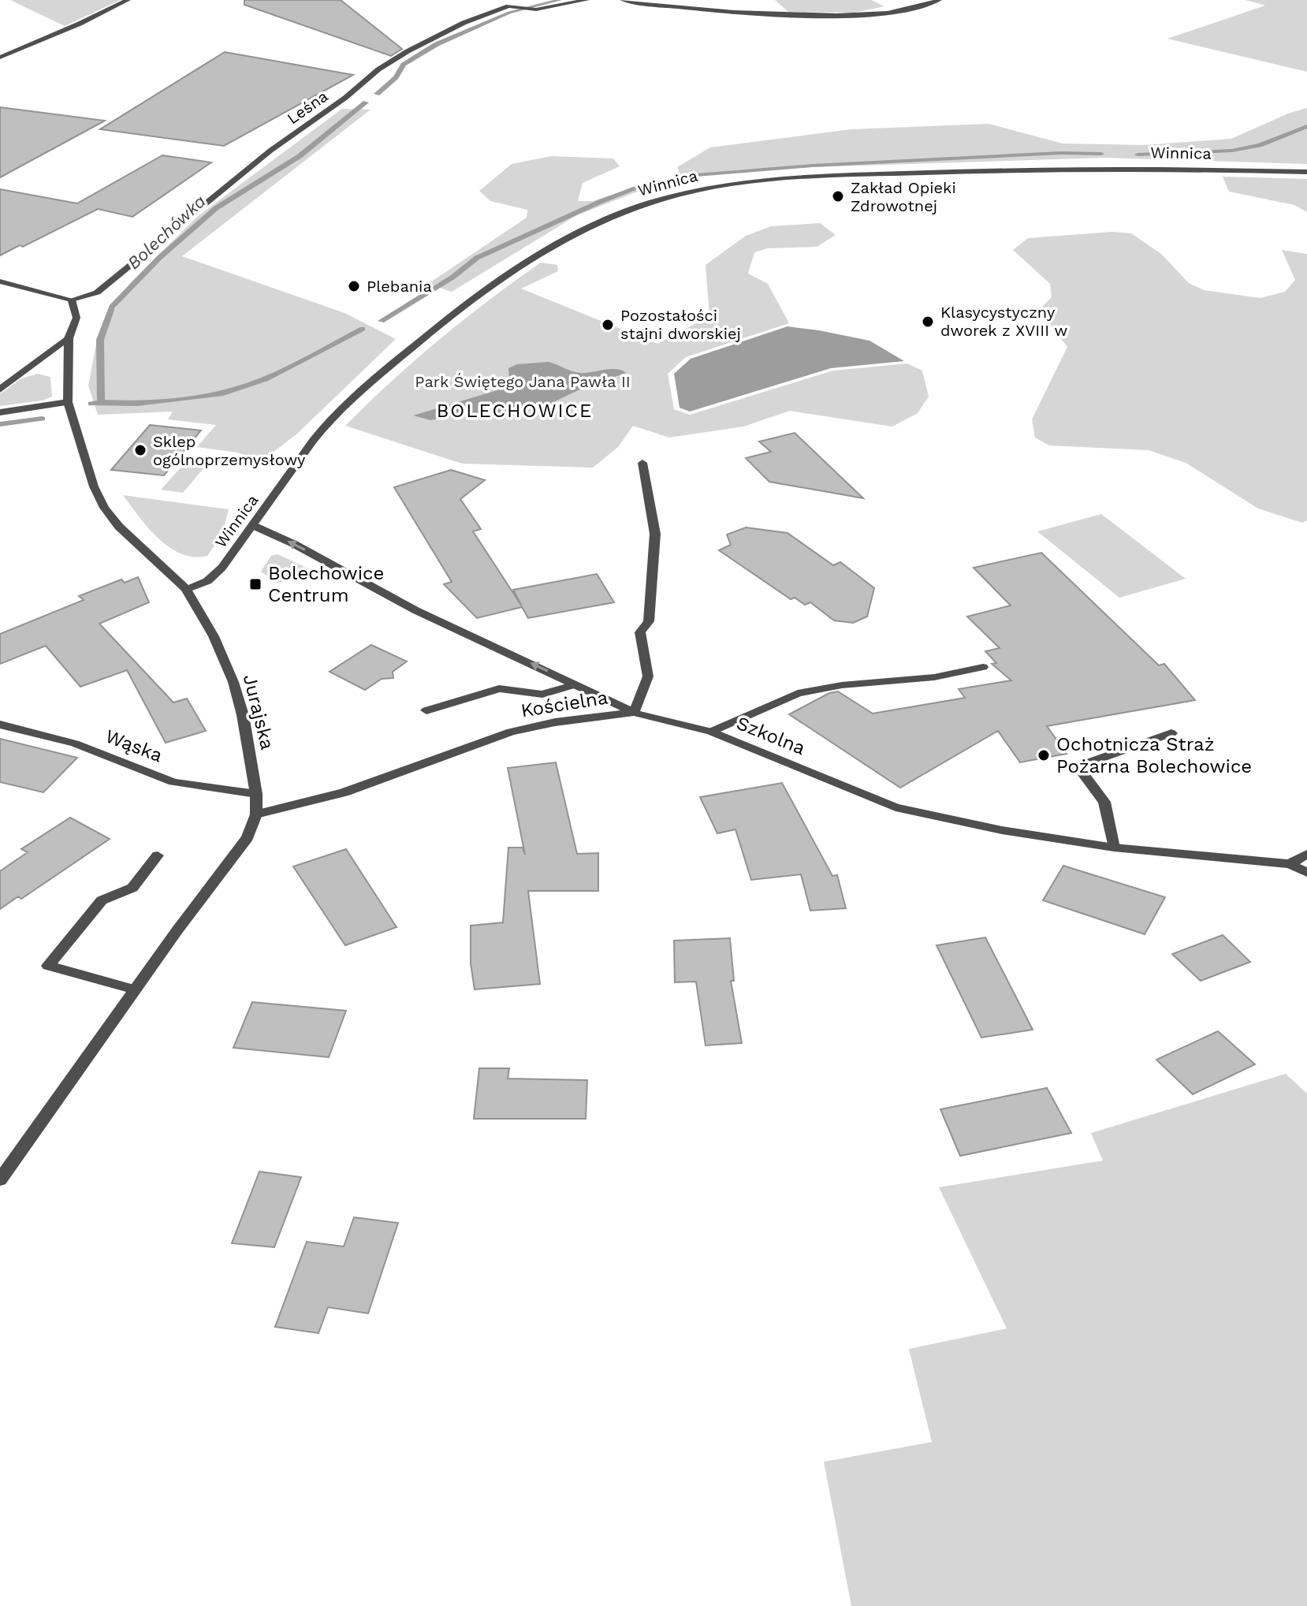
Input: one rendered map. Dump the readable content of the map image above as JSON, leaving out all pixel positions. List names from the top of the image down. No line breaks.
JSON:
{"streets":{"street":["Leśna","Winnica","Kościelna","Jurajska","Szkolna","Wąska"]},"crossings":[["Leśna","Jurajska"],["Winnica","Jurajska"],["Winnica","Szkolna"],["Kościelna","Jurajska"],["Kościelna","Szkolna"],["Jurajska","Wąska"]],"districts":["BOLECHOWICE"],"water":["Bolechówka"],"parks":["Park Świętego Jana Pawła II"],"places":{"other":["Zakład Opieki Zdrowotnej","Plebania","Klasycystyczny dworek z XVIII w","Pozostałości stajni dworskiej","Sklep ogólnoprzemysłowy","Ochotnicza Straż Pożarna Bolechowice"],"transit":["Bolechowice Centrum"]}}
